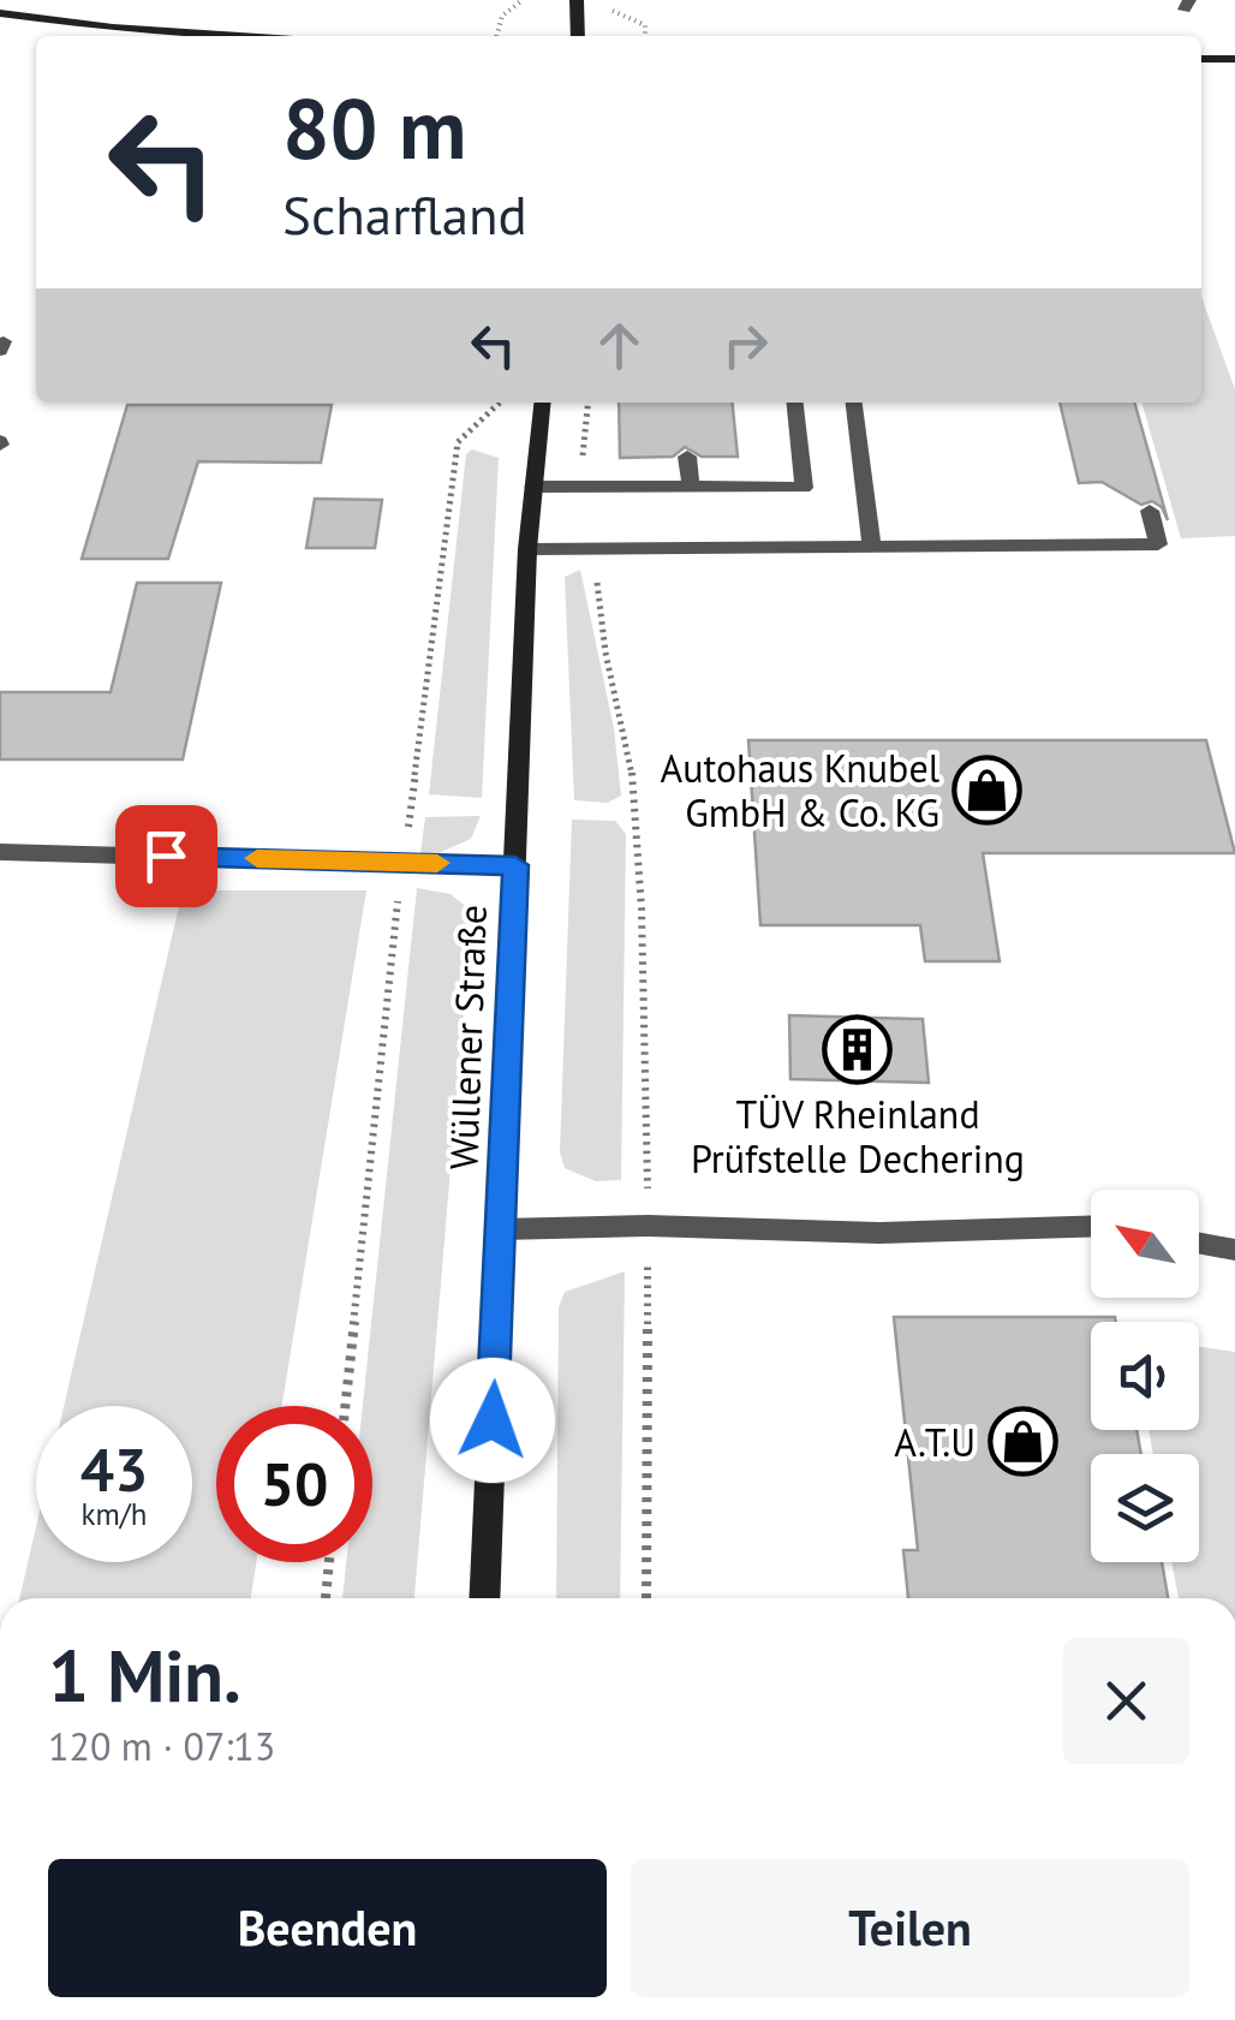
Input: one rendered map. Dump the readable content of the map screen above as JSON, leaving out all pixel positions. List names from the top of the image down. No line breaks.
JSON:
{"streets":{"main road":["Wüllener Straße"]},"places":{"shop":["Autohaus Knubel GmbH & Co. KG","A.T.U"],"building":["TÜV Rheinland Prüfstelle Dechering"]},"north":"top left","page":{"turn":["80 m","Scharfland"],"speed":"43 km/h","limit":"50","heading":["1 Min.","120 m · 07:13"],"buttons":["Beenden","Teilen"]}}
